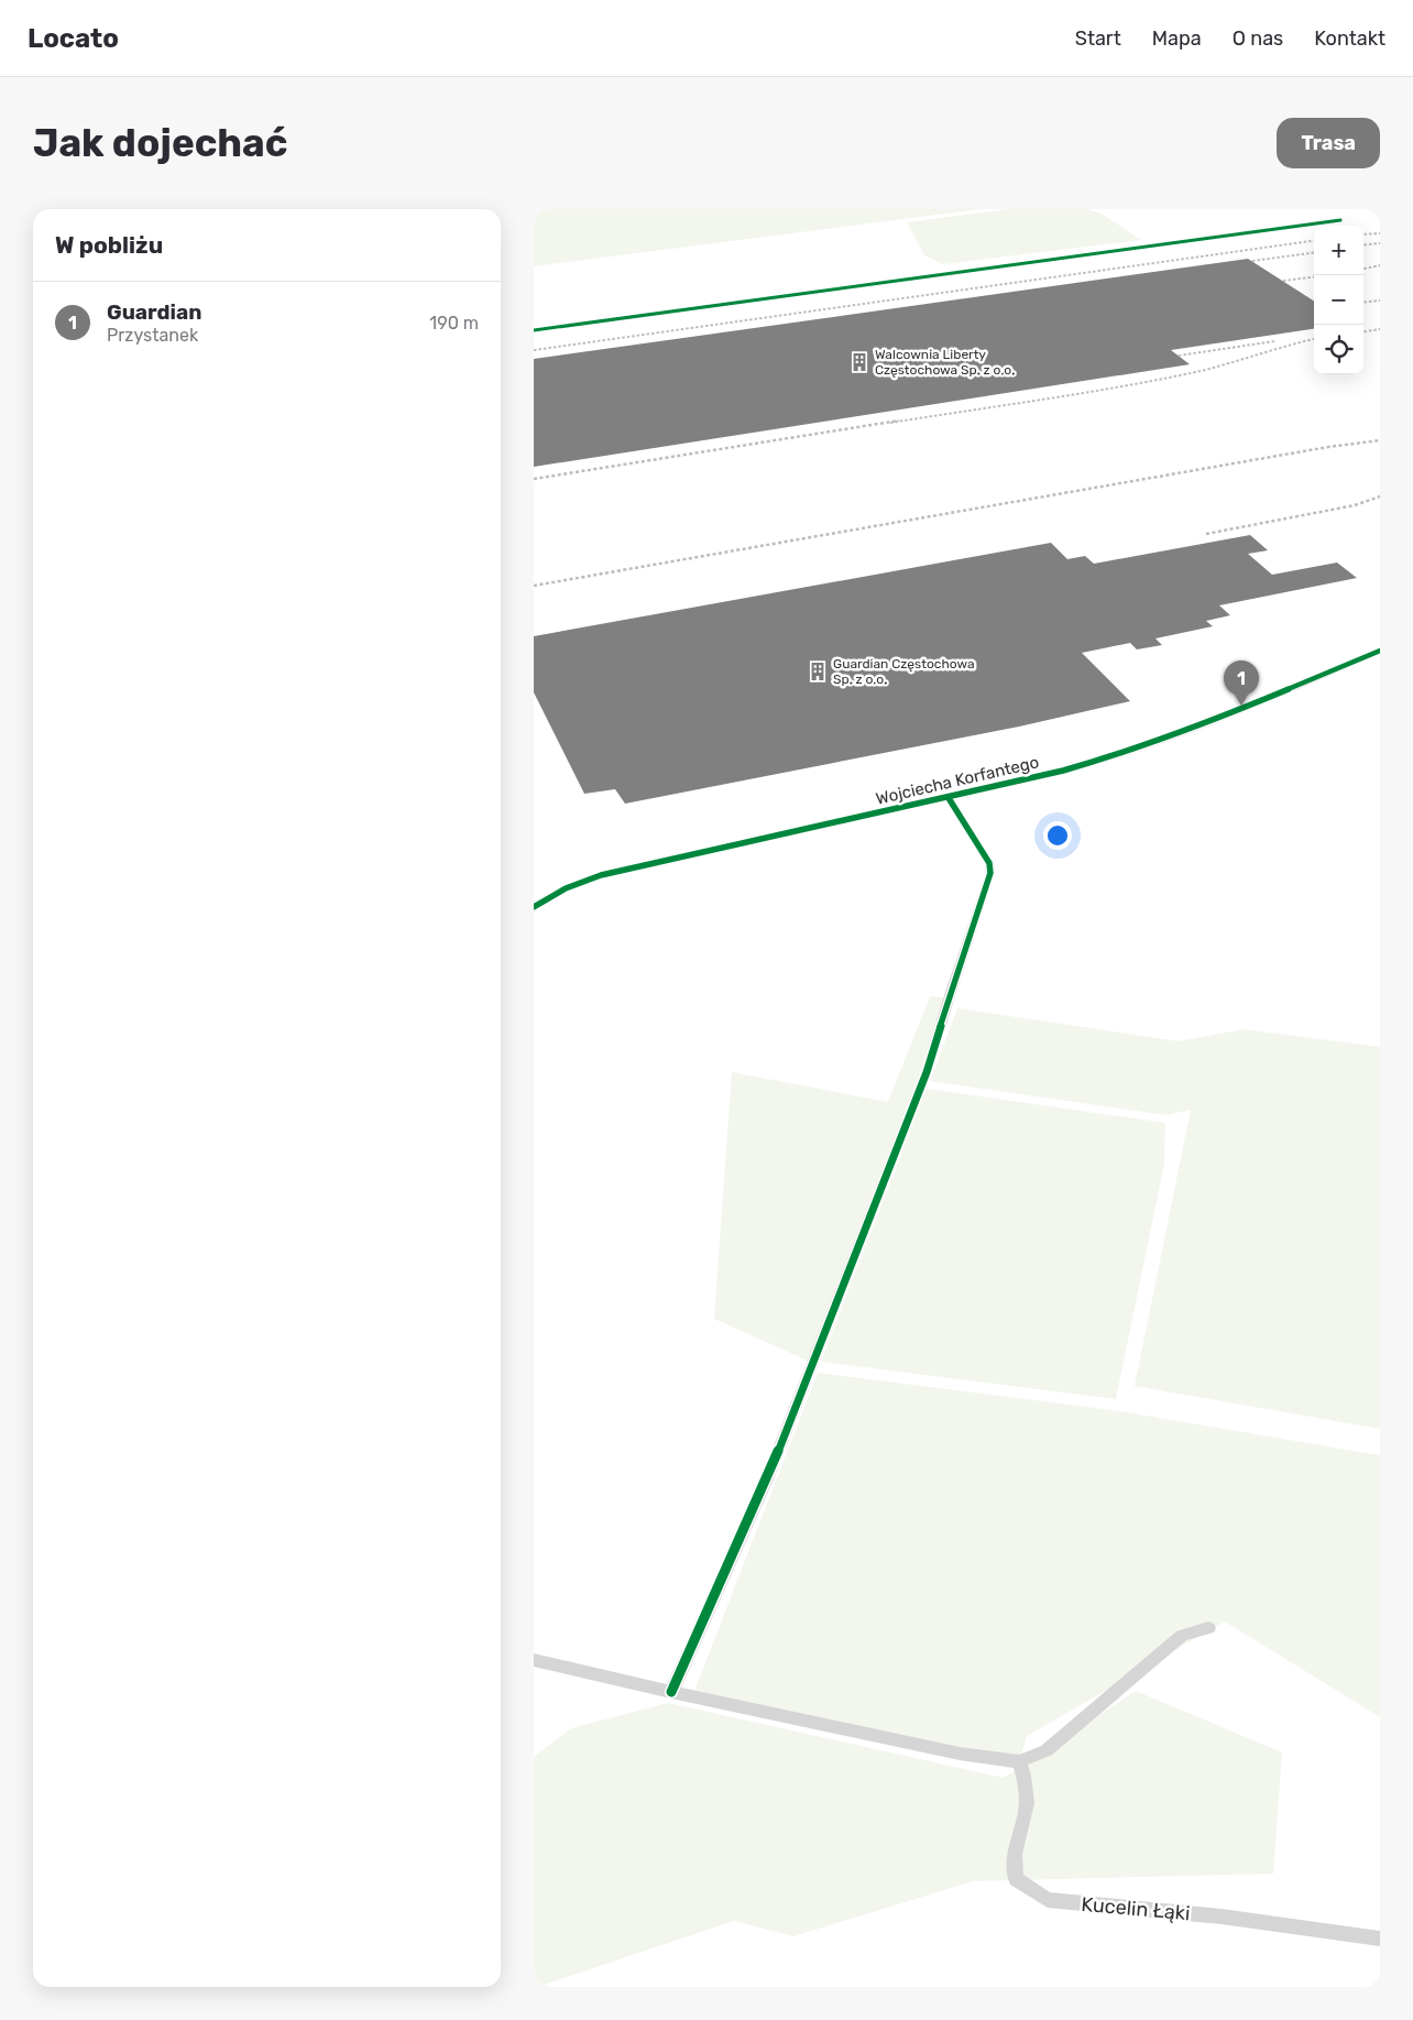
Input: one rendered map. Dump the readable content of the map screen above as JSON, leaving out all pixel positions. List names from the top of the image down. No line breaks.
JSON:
{"streets":{"street":["Wojciecha Korfantego","Kucelin Łąki"]},"places":{"building":["Walcownia Liberty Częstochowa Sp. z o.o.","Guardian Częstochowa Sp. z o.o."]},"page":{"header":"Locato","nav":["Start","Mapa","O nas","Kontakt"],"buttons":"Trasa","title":"Jak dojechać","heading":"W pobliżu","map_buttons":["+","−"],"list":[{"mark":"1","name":"Guardian","note":"Przystanek","value":"190 m"}],"pins":"1"}}
